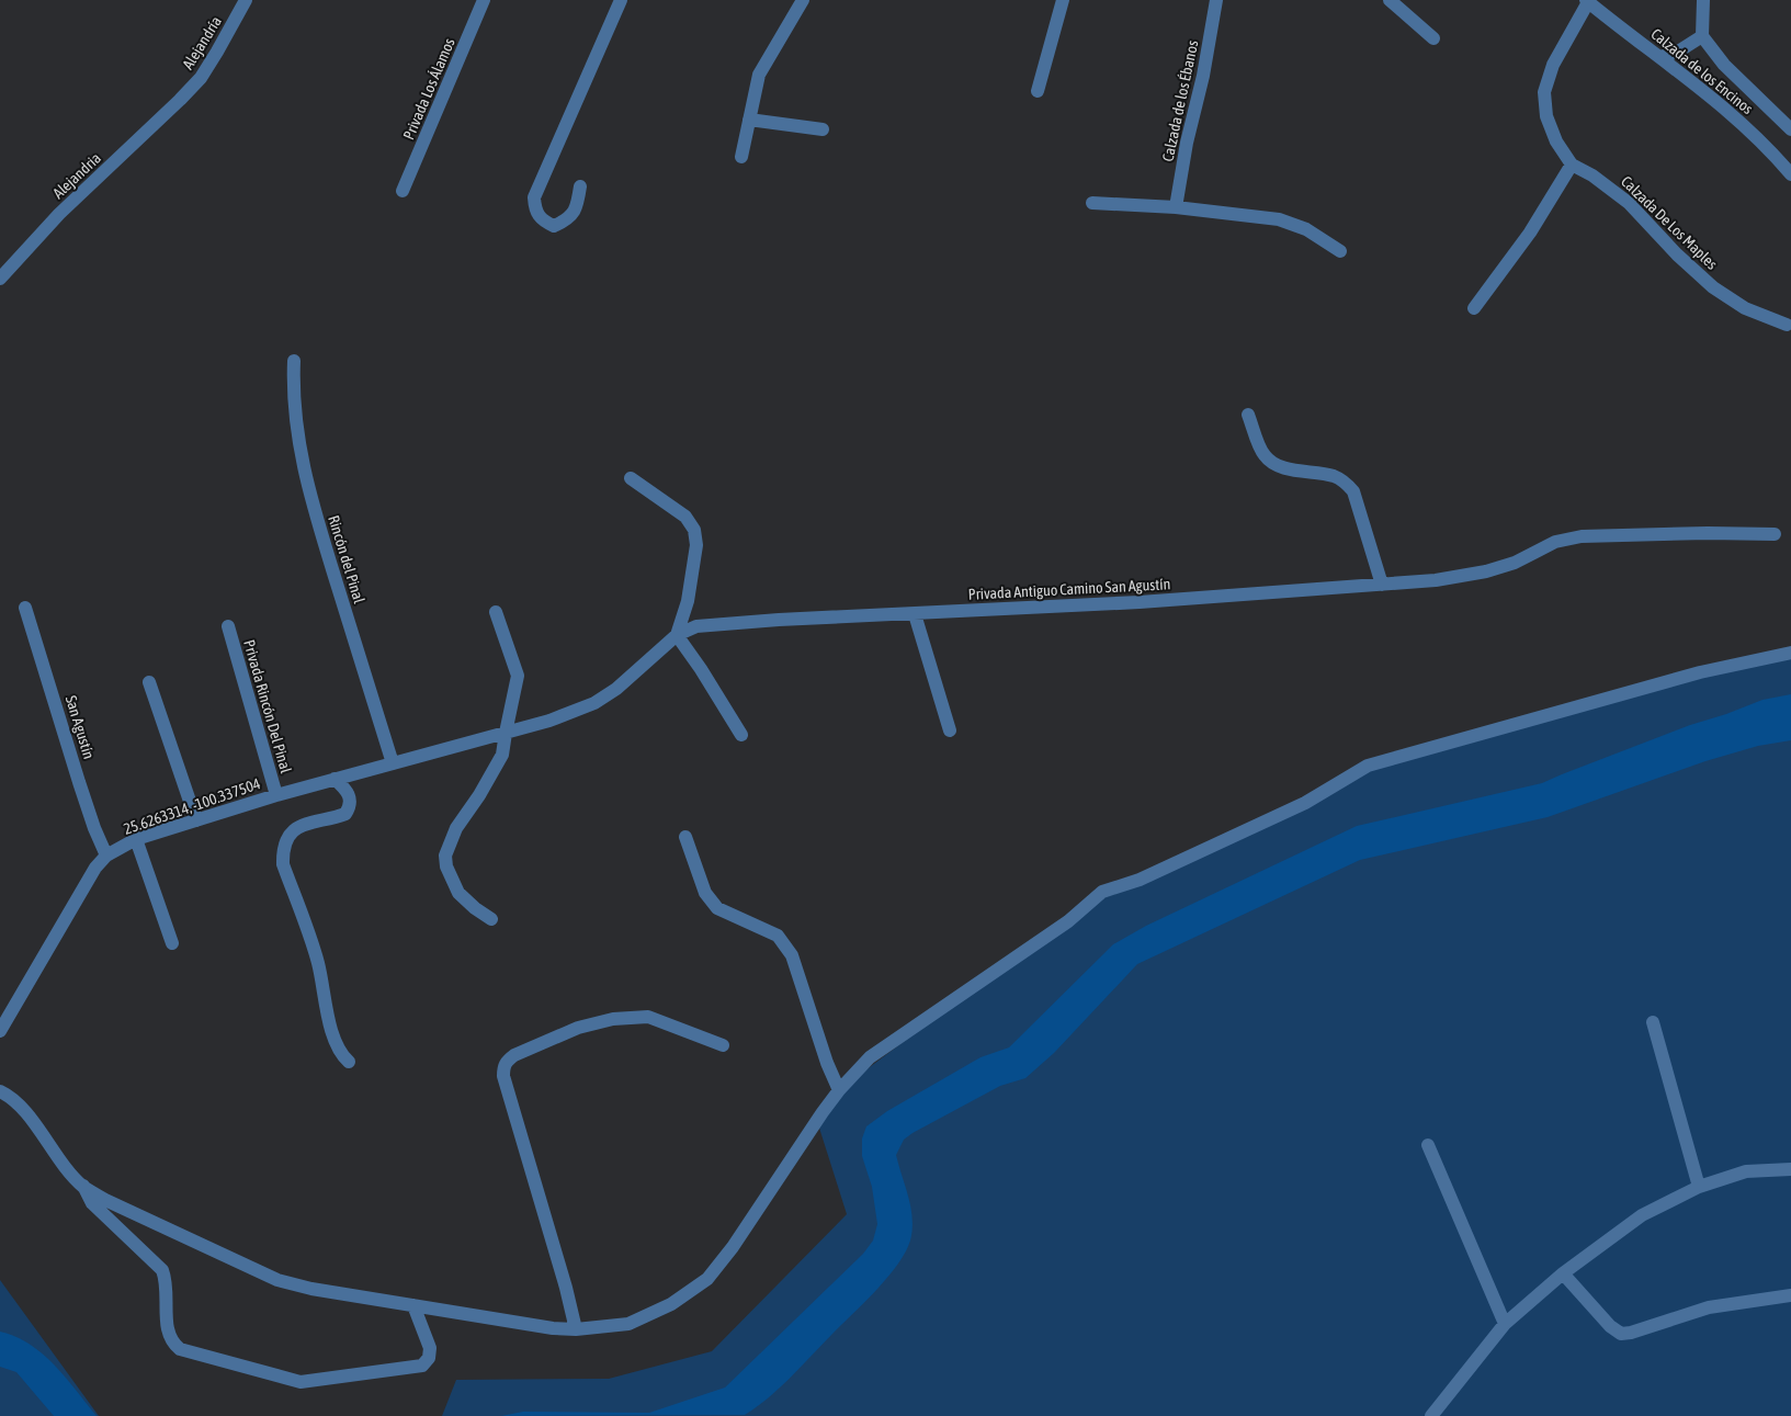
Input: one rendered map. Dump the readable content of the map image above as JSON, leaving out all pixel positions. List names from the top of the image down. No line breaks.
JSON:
{"streets":{"street":["Alejandría","Calzada de los Encinos","Privada Los Álamos","Calzada de los Ébanos","Alejandria","Calzada De Los Maples","Rincón del Pinal","Privada Antiguo Camino San Agustín","Privada Rincón Del Pinal","San Agustín","25.6263314, -100.337504"]},"crossings":[["Alejandría","Alejandria"],["Calzada de los Encinos","Calzada De Los Maples"],["Rincón del Pinal","Privada Antiguo Camino San Agustín"],["Rincón del Pinal","25.6263314, -100.337504"],["Privada Antiguo Camino San Agustín","25.6263314, -100.337504"],["Privada Rincón Del Pinal","25.6263314, -100.337504"],["San Agustín","25.6263314, -100.337504"]]}
